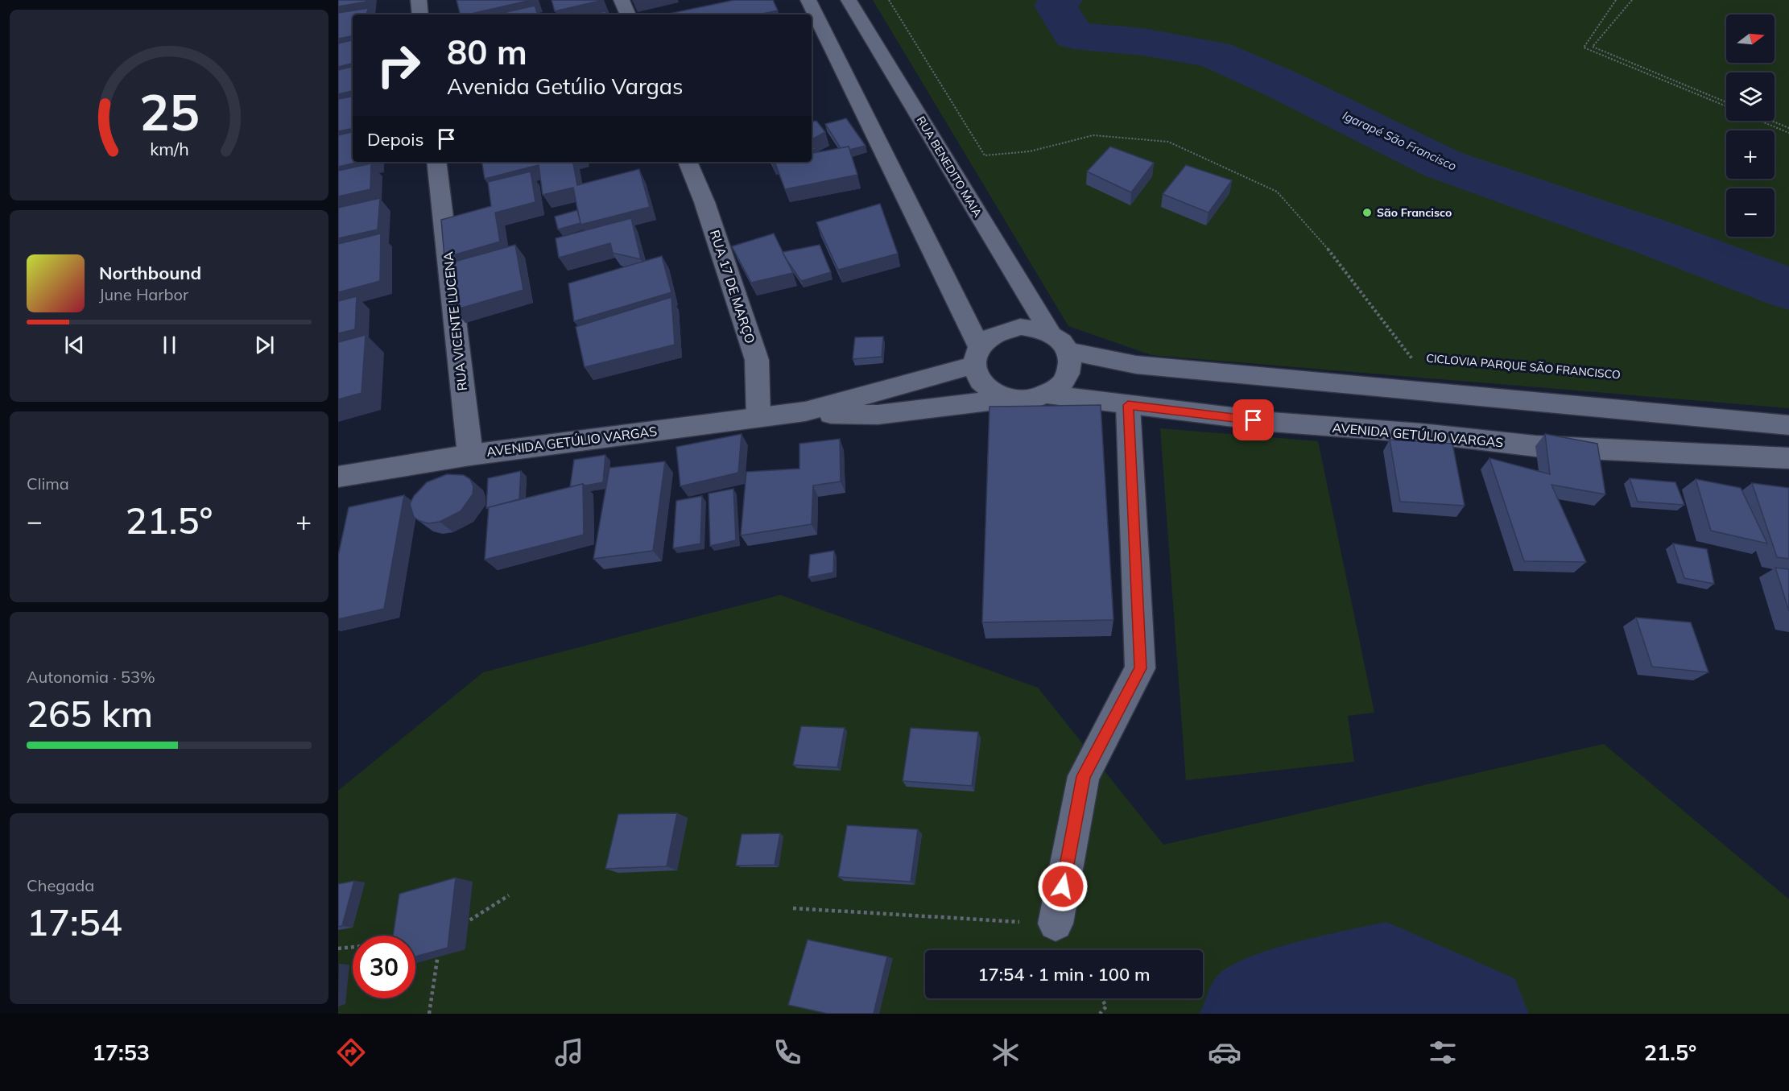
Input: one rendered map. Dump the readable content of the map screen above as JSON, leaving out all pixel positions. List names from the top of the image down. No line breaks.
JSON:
{"streets":{"street":["RUA BENEDITO MAIA","RUA 17 DE MARÇO","RUA VICENTE LUCENA","AVENIDA GETÚLIO VARGAS"],"path":["CICLOVIA PARQUE SÃO FRANCISCO"]},"crossings":[["RUA BENEDITO MAIA","AVENIDA GETÚLIO VARGAS"],["RUA 17 DE MARÇO","AVENIDA GETÚLIO VARGAS"],["RUA VICENTE LUCENA","AVENIDA GETÚLIO VARGAS"]],"water":["Igarapé São Francisco"],"places":["São Francisco"],"north":"right","page":{"map_buttons":["+","−"],"turn":["80 m","Avenida Getúlio Vargas"],"then":"Depois","song":["Northbound","June Harbor"],"tile":["Clima",["Autonomia · 53%","265 km"],["Chegada","17:54"]],"heat":["−","21.5°","+"],"limit":"30","trip":"17:54 · 1 min · 100 m","tabs":["17:53","21.5°"],"gauge":["25","km/h"]}}
